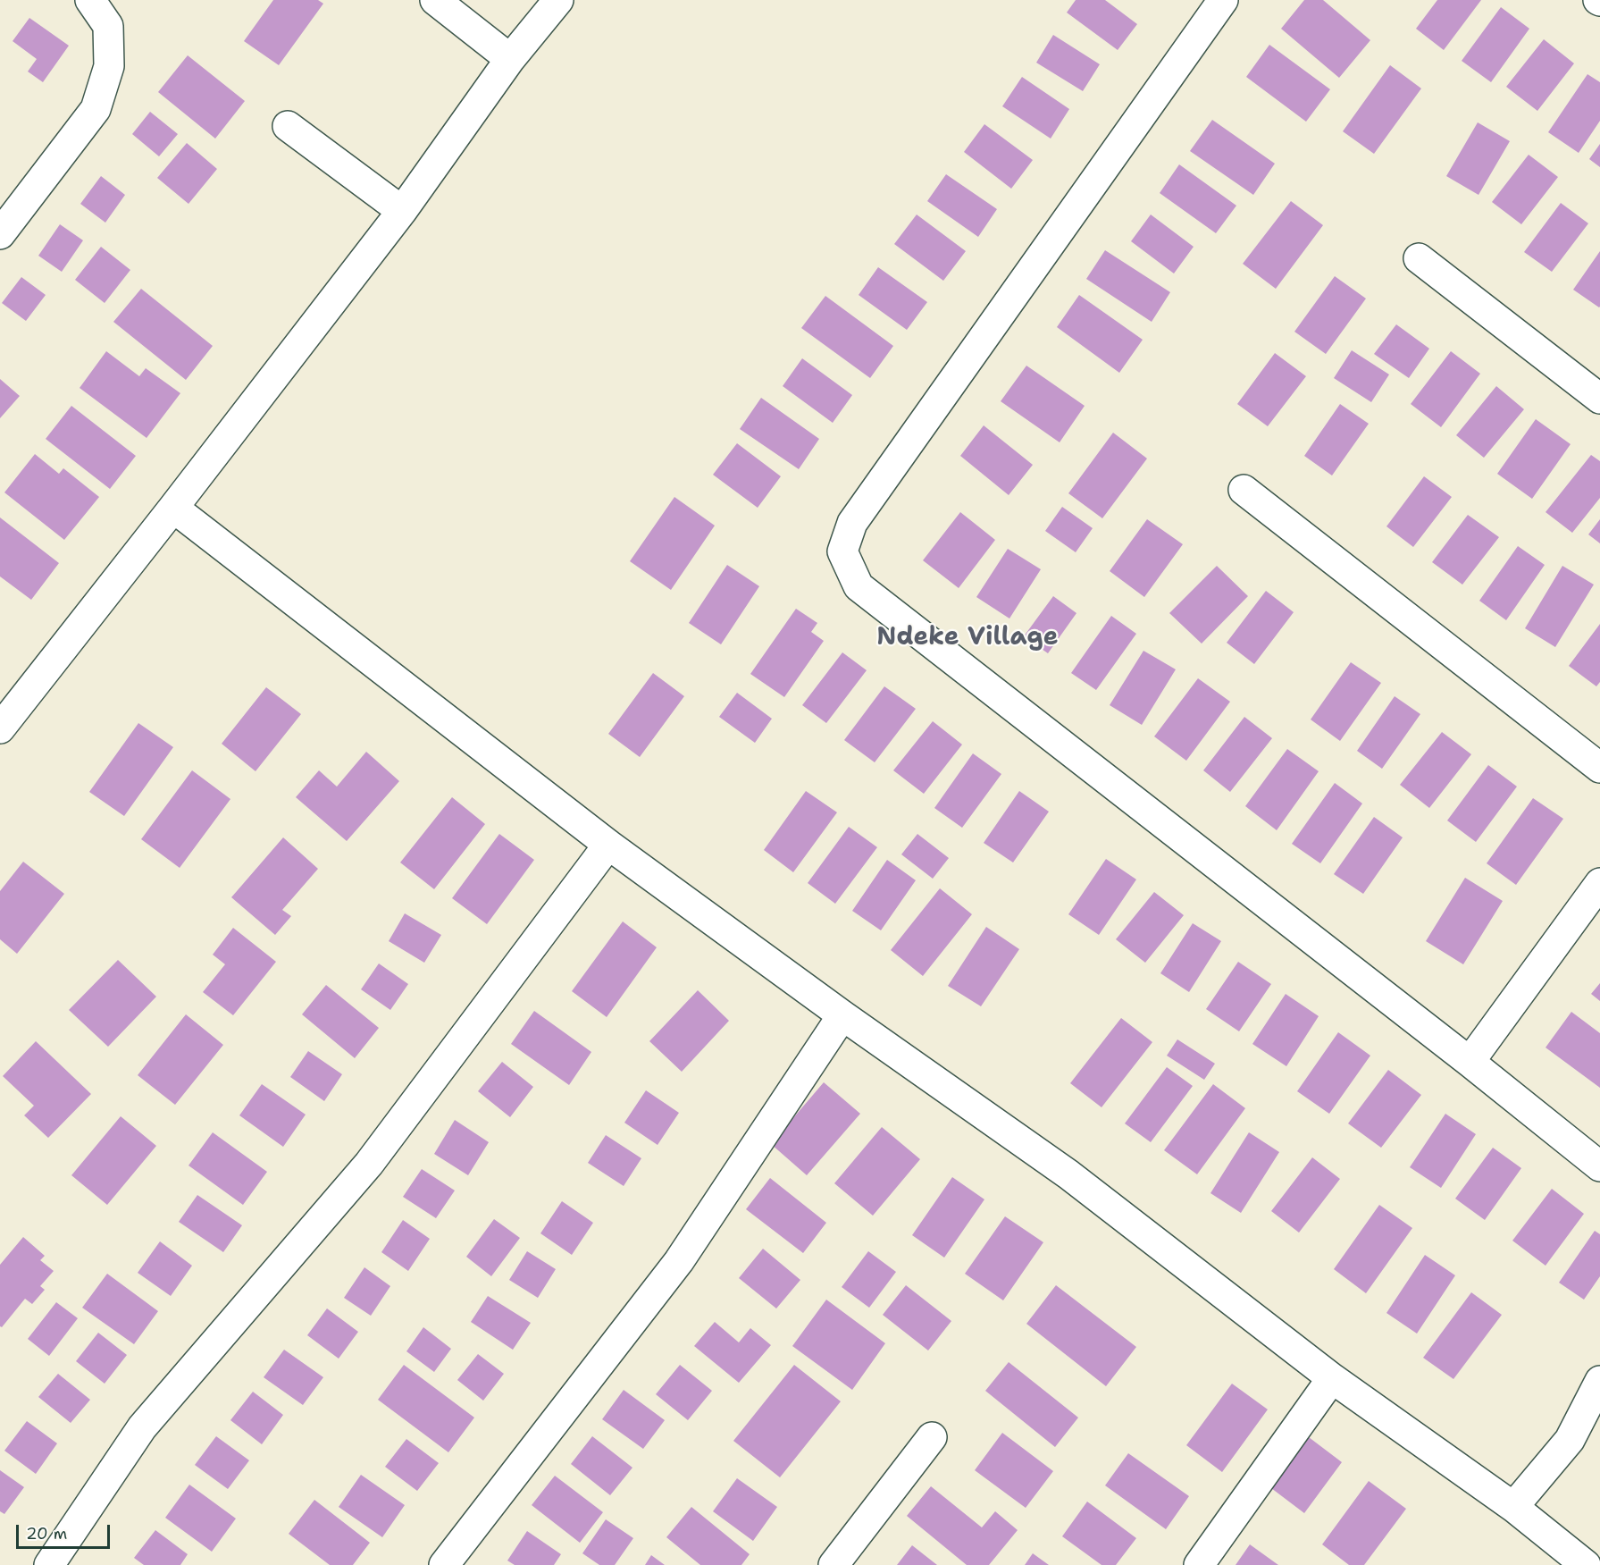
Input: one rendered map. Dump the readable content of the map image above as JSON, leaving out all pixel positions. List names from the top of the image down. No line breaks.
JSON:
{"districts":["Ndeke Village"],"scale_bar":"20 m"}
